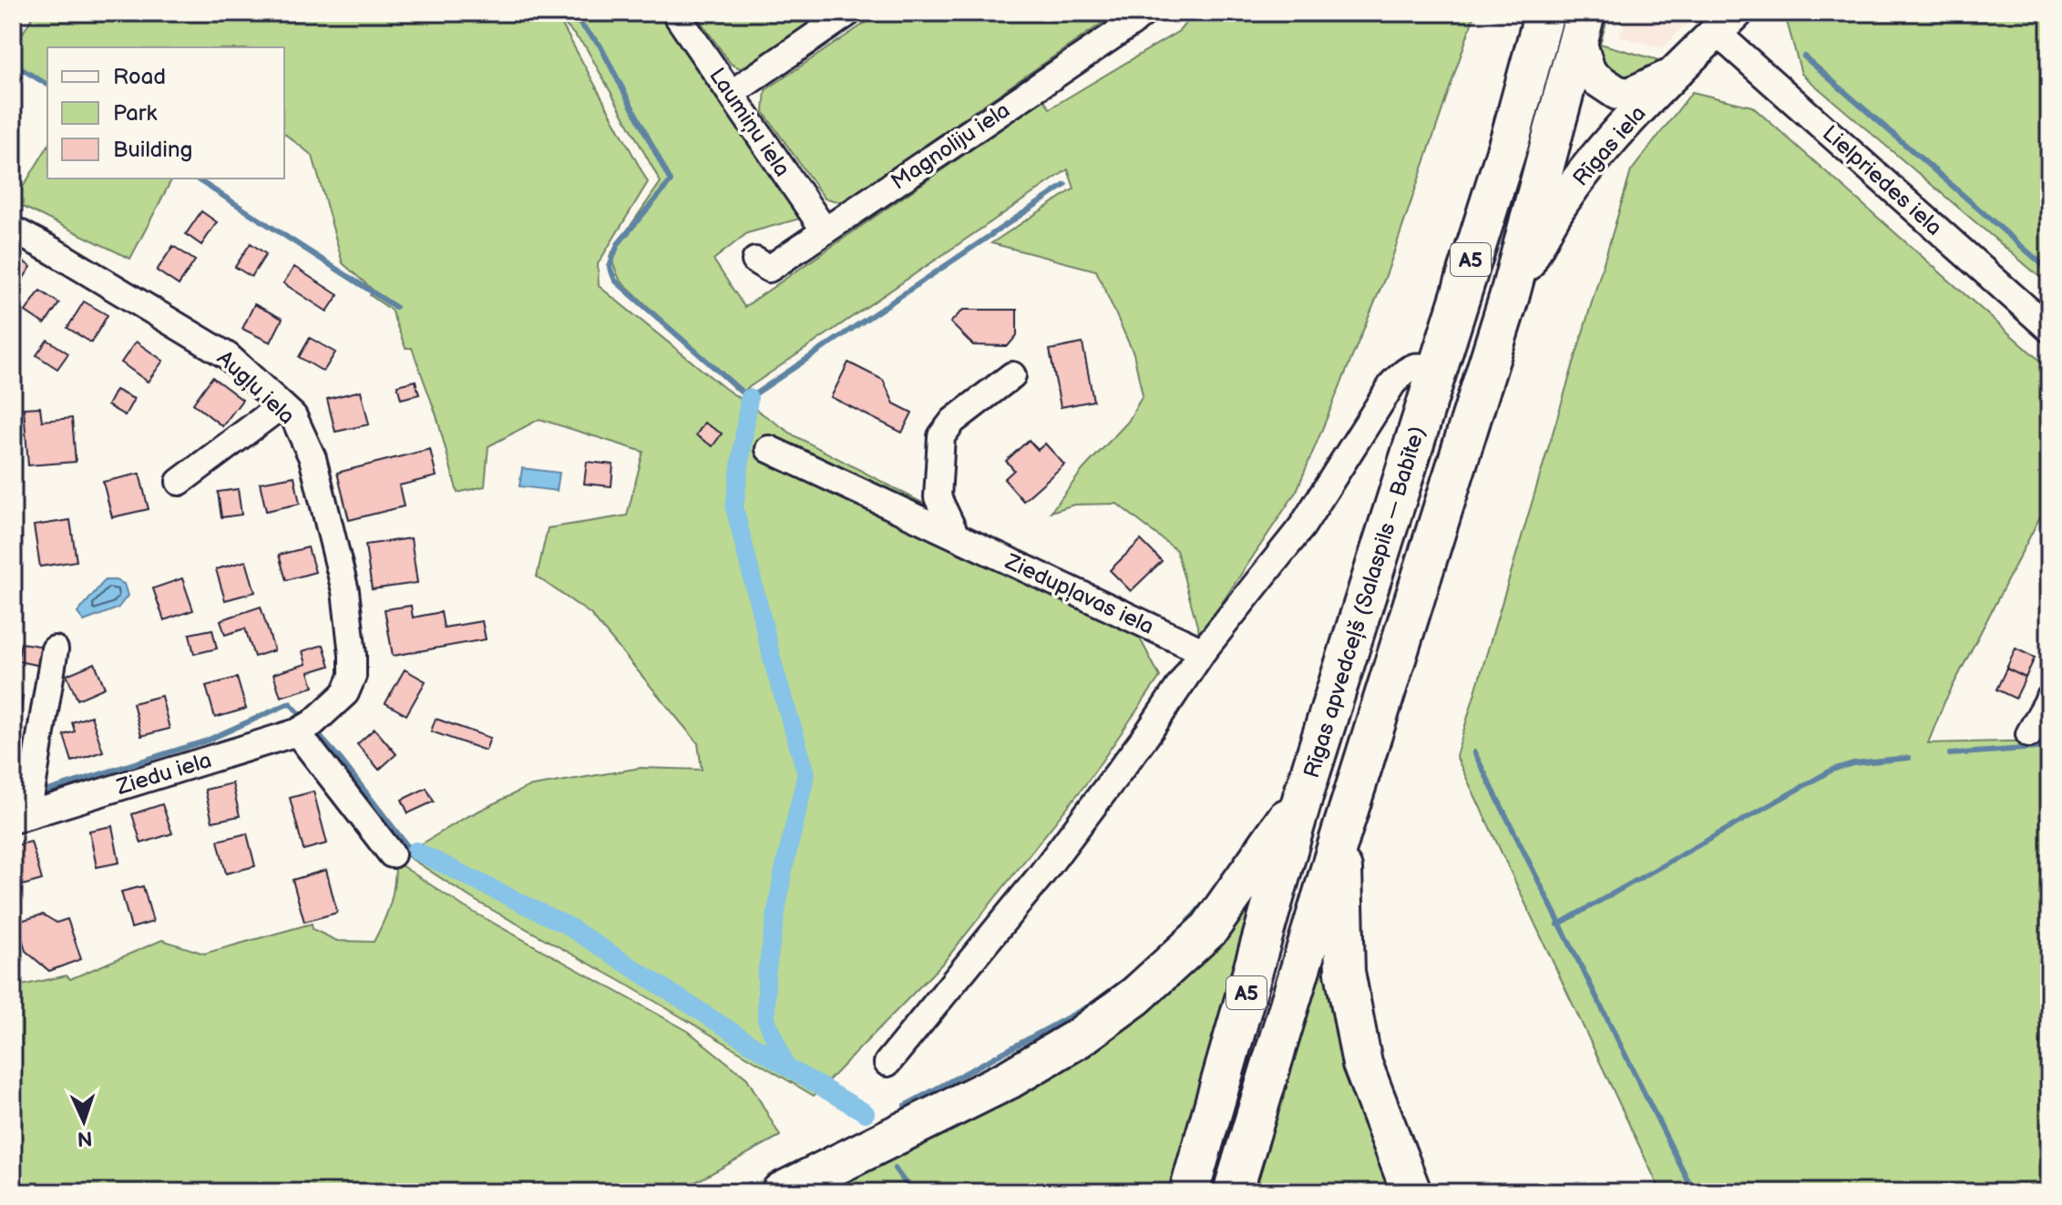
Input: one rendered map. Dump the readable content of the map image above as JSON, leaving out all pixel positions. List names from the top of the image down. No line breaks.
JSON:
{"streets":{"highway":["A5","Rīgas apvedceļš (Salaspils — Babīte)"],"main road":["Rīgas iela"],"street":["Laumiņu iela","Magnoliju iela","Lielpriedes iela","Augļu iela","Ziedupļavas iela","Ziedu iela"]},"crossings":[["Laumiņu iela","Magnoliju iela"],["Rīgas iela","Lielpriedes iela"],["Rīgas iela","A5"],["Augļu iela","Ziedu iela"]],"legend":["Road","Park","Building"],"north":"bottom"}
